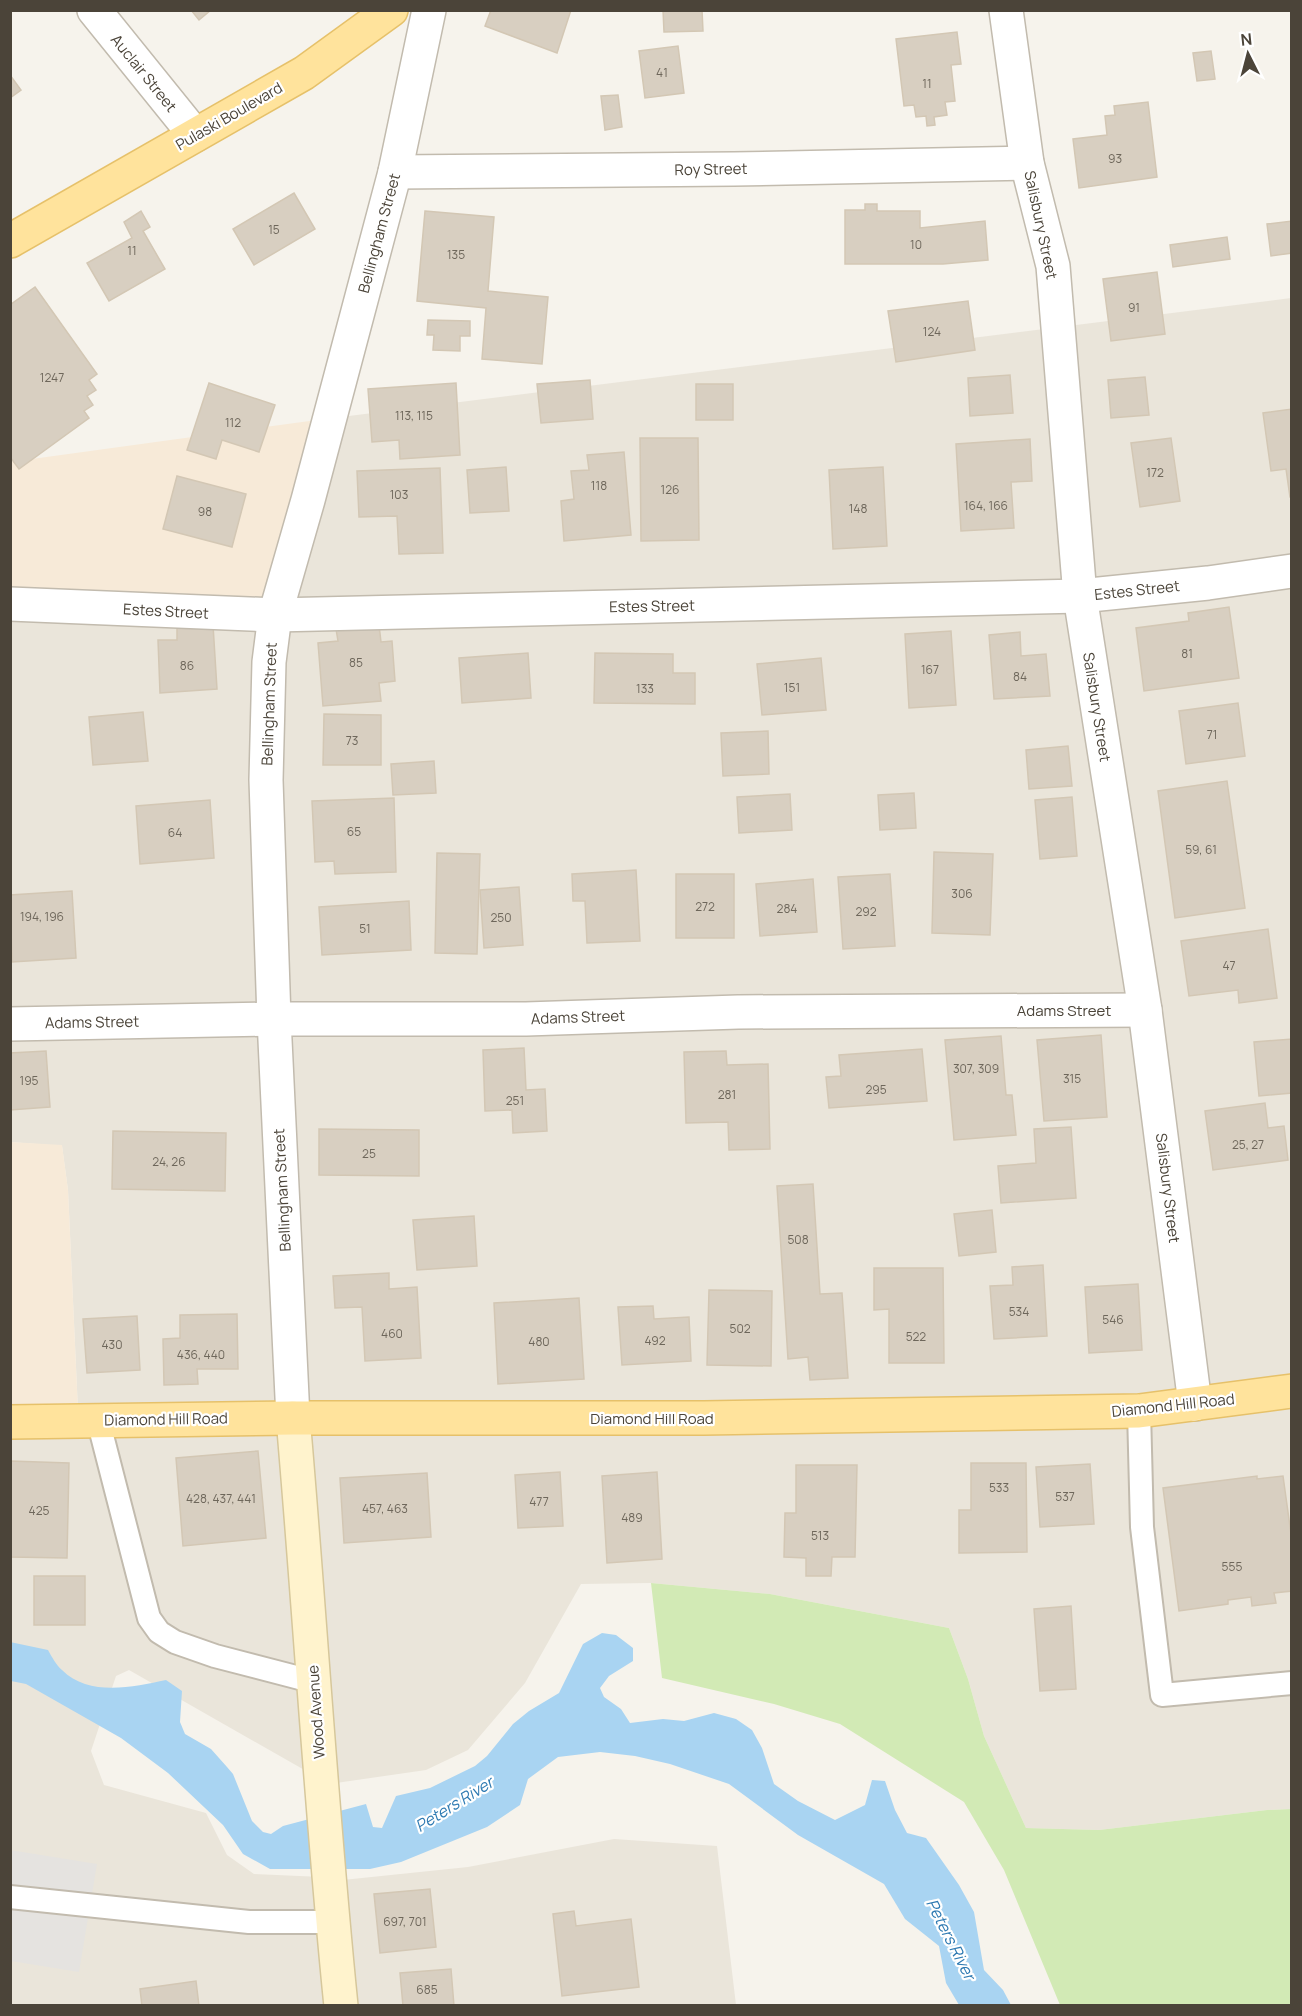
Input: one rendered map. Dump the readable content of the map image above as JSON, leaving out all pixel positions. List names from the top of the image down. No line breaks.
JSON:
{"streets":{"main road":["Pulaski Boulevard","Diamond Hill Road"],"street":["Auclair Street","Roy Street","Salisbury Street","Bellingham Street","Estes Street","Adams Street","Wood Avenue"]},"crossings":[["Auclair Street","Pulaski Boulevard"],["Roy Street","Salisbury Street"],["Roy Street","Bellingham Street"],["Salisbury Street","Estes Street"],["Salisbury Street","Adams Street"],["Salisbury Street","Diamond Hill Road"],["Bellingham Street","Estes Street"],["Bellingham Street","Adams Street"],["Bellingham Street","Diamond Hill Road"],["Bellingham Street","Wood Avenue"],["Diamond Hill Road","Wood Avenue"]],"water":["Peters River"],"house_numbers":["41","11","93","15","10","11","135","91","124","1247","113, 115","112","172","118","126","103","164, 166","148","98","81","85","86","167","84","151","133","71","73","65","64","59, 61","306","272","284","292","194, 196","250","51","47","307, 309","315","195","295","281","251","25, 27","25","24, 26","508","534","546","502","460","522","492","480","430","436, 440","533","537","428, 437, 441","477","457, 463","425","489","513","555","697, 701","685"],"north":"top"}
